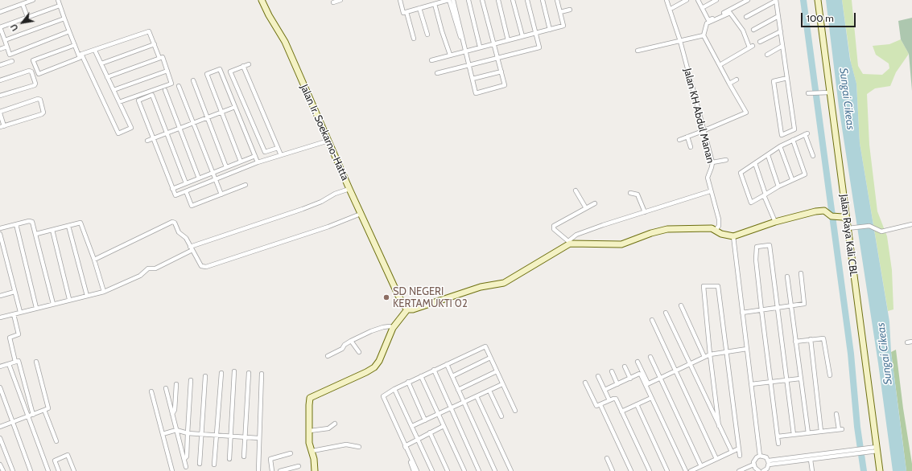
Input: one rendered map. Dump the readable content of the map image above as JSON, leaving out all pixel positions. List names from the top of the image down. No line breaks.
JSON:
{"streets":{"main road":["Jalan Ir. Soekarno-Hatta","Jalan Raya Kali CBL"],"street":["Jalan KH Abdul Manan"]},"water":["Sungai Cikeas"],"places":["SD NEGERI KERTAMUKTI 02"],"scale_bar":"100 m","north":"bottom left"}
